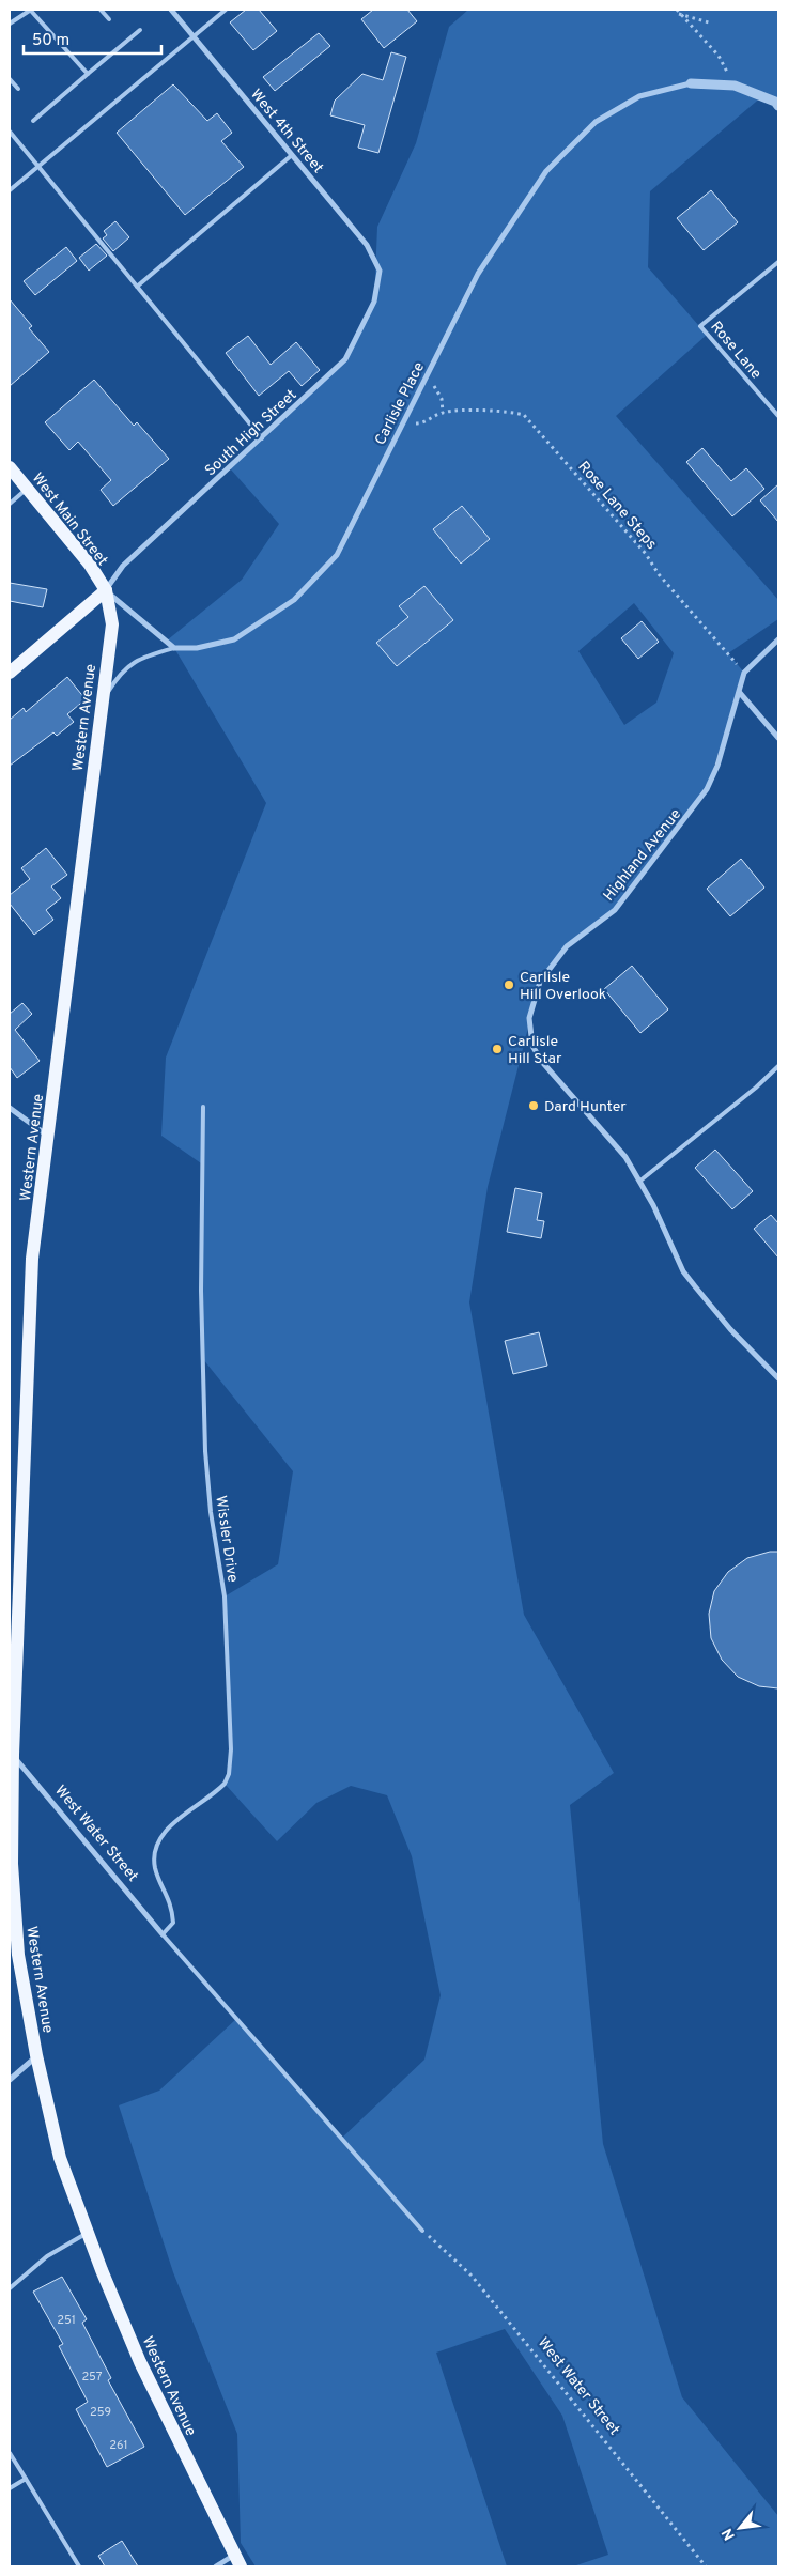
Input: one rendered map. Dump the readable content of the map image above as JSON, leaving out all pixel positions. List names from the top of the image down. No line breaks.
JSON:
{"streets":{"main road":["West Main Street","Western Avenue"],"street":["West 4th Street","Carlisle Place","South High Street","Highland Avenue","West Water Street"],"lane":["Rose Lane","Wissler Drive"],"path":["Rose Lane Steps"]},"crossings":[["West 4th Street","South High Street"],["Carlisle Place","Rose Lane Steps"],["South High Street","West Main Street"],["South High Street","Western Avenue"],["Rose Lane Steps","Highland Avenue"],["West Main Street","Western Avenue"],["Western Avenue","West Water Street"],["Wissler Drive","West Water Street"]],"places":["Carlisle Hill Overlook","Carlisle Hill Star","Dard Hunter"],"house_numbers":["251","257","259","261"],"scale_bar":"50 m","north":"bottom left"}
